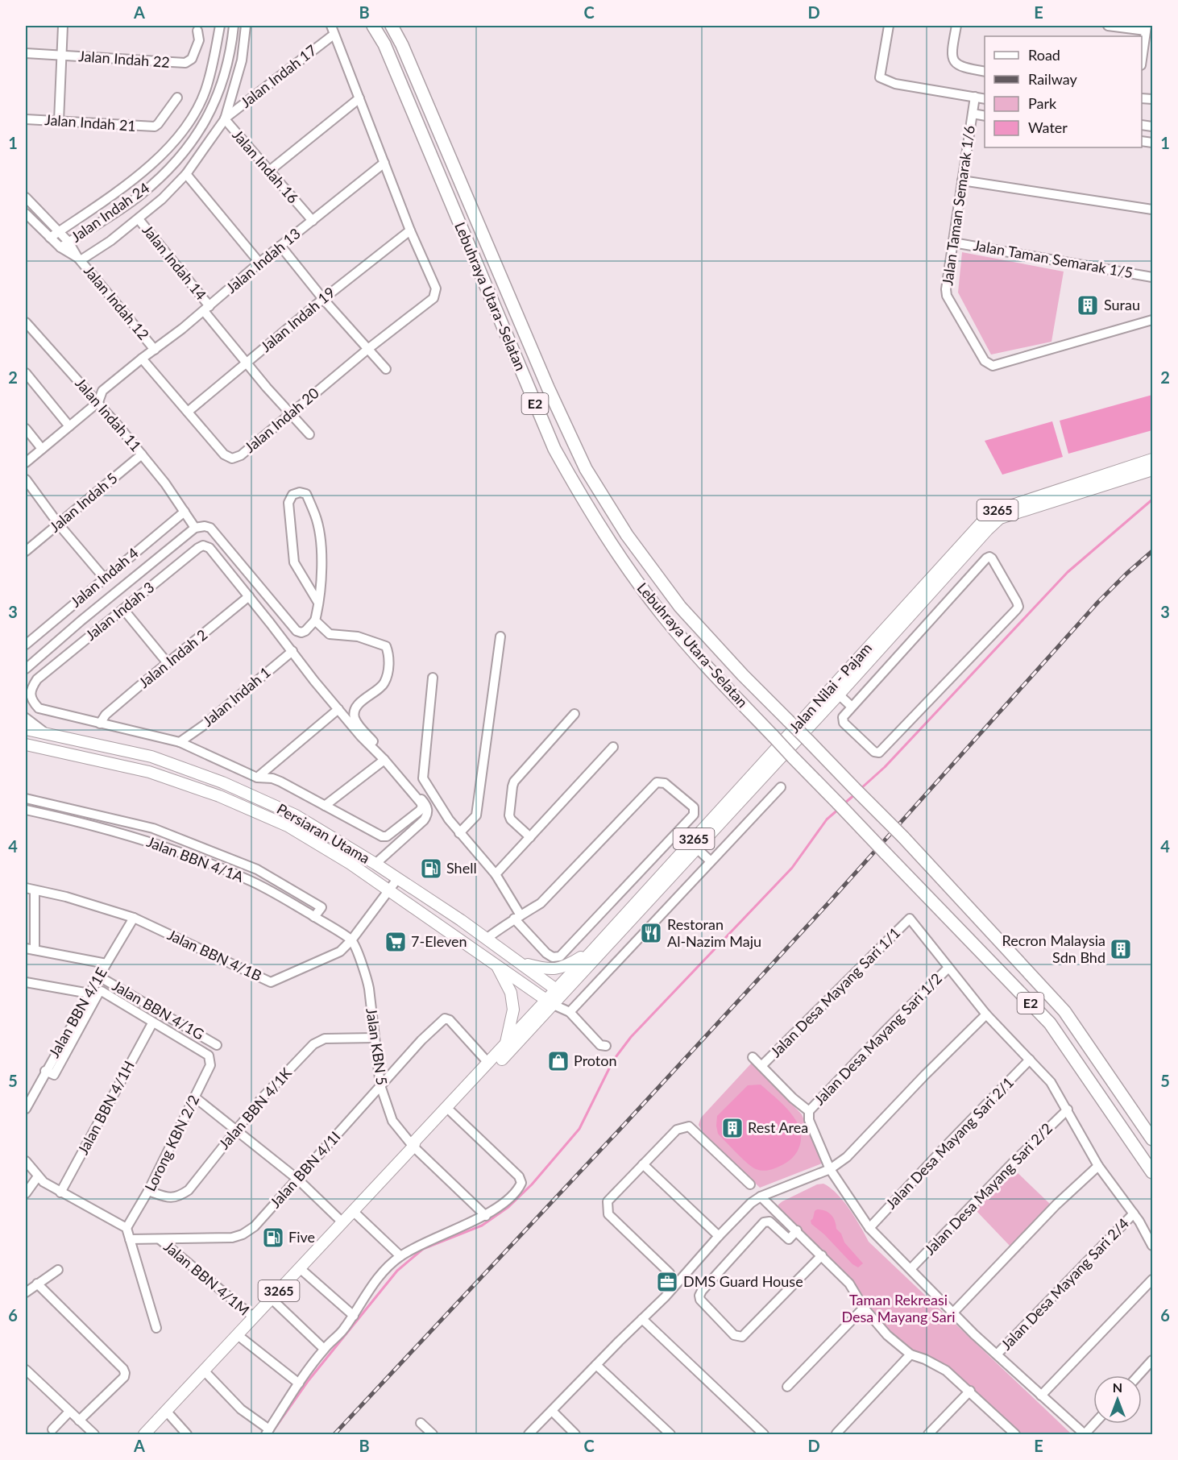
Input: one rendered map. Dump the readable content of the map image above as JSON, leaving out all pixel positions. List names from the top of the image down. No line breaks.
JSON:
{"streets":{"highway":["Lebuhraya Utara–Selatan","E2"],"main road":["3265","Jalan Nilai - Pajam","Persiaran Utama"],"street":["Jalan Indah 22","Jalan Indah 17","Jalan Indah 21","Jalan Indah 16","Jalan Taman Semarak 1/6","Jalan Indah 24","Jalan Taman Semarak 1/5","Jalan Indah 13","Jalan Indah 14","Jalan Indah 12","Jalan Indah 19","Jalan Indah 11","Jalan Indah 20","Jalan Indah 5","Jalan Indah 4","Jalan Indah 3","Jalan Indah 2","Jalan Indah 1","Jalan BBN 4/1A","Jalan BBN 4/1B","Jalan Desa Mayang Sari 1/1","Jalan BBN 4/1G","Jalan BBN 4/1E","Jalan Desa Mayang Sari 1/2","Jalan KBN 5","Jalan BBN 4/1H","Jalan BBN 4/1K","Lorong KBN 2/2","Jalan Desa Mayang Sari 2/1","Jalan BBN 4/1I","Jalan Desa Mayang Sari 2/2","Jalan BBN 4/1M","Jalan Desa Mayang Sari 2/4"]},"crossings":[["Jalan Indah 17","Jalan Indah 16"],["Jalan Indah 16","Jalan Indah 13"],["Jalan Taman Semarak 1/6","Jalan Taman Semarak 1/5"],["Jalan Indah 24","Jalan Indah 12"],["Jalan Indah 13","Jalan Indah 14"],["Jalan Indah 13","Jalan Indah 12"],["Jalan Indah 13","Jalan Indah 11"],["Jalan Indah 13","Jalan Indah 20"],["Jalan Indah 14","Jalan Indah 19"],["Jalan Indah 14","Jalan Indah 20"],["Jalan Indah 19","Jalan Indah 20"],["Jalan Indah 11","Jalan Indah 5"],["Jalan Indah 11","Jalan Indah 4"],["3265","Jalan Nilai - Pajam"],["3265","Persiaran Utama"],["3265","Jalan KBN 5"],["3265","Jalan BBN 4/1I"],["3265","Jalan BBN 4/1M"],["Jalan Indah 3","Jalan Indah 2"],["Jalan Nilai - Pajam","Persiaran Utama"],["Persiaran Utama","Jalan BBN 4/1B"],["Jalan BBN 4/1A","Jalan BBN 4/1B"],["Jalan BBN 4/1A","Jalan KBN 5"],["Jalan BBN 4/1B","Jalan BBN 4/1E"],["Jalan BBN 4/1B","Jalan KBN 5"],["Jalan Desa Mayang Sari 1/1","Jalan Desa Mayang Sari 1/2"],["Jalan BBN 4/1G","Jalan BBN 4/1E"],["Jalan KBN 5","Jalan BBN 4/1K"],["Jalan KBN 5","Jalan BBN 4/1I"],["Jalan BBN 4/1H","Lorong KBN 2/2"],["Jalan BBN 4/1K","Lorong KBN 2/2"],["Jalan BBN 4/1I","Jalan BBN 4/1M"]],"parks":["Taman Rekreasi Desa Mayang Sari"],"places":{"building":["Surau","Recron Malaysia Sdn Bhd","Rest Area"],"fuel station":["Shell","Five"],"restaurant":["Restoran Al-Nazim Maju"],"supermarket":["7-Eleven"],"shop":["Proton"],"office":["DMS Guard House"]},"legend":["Road","Railway","Park","Water"],"north":"top","grid":{"columns":["A","B","C","D","E"],"rows":["1","2","3","4","5","6"]}}
